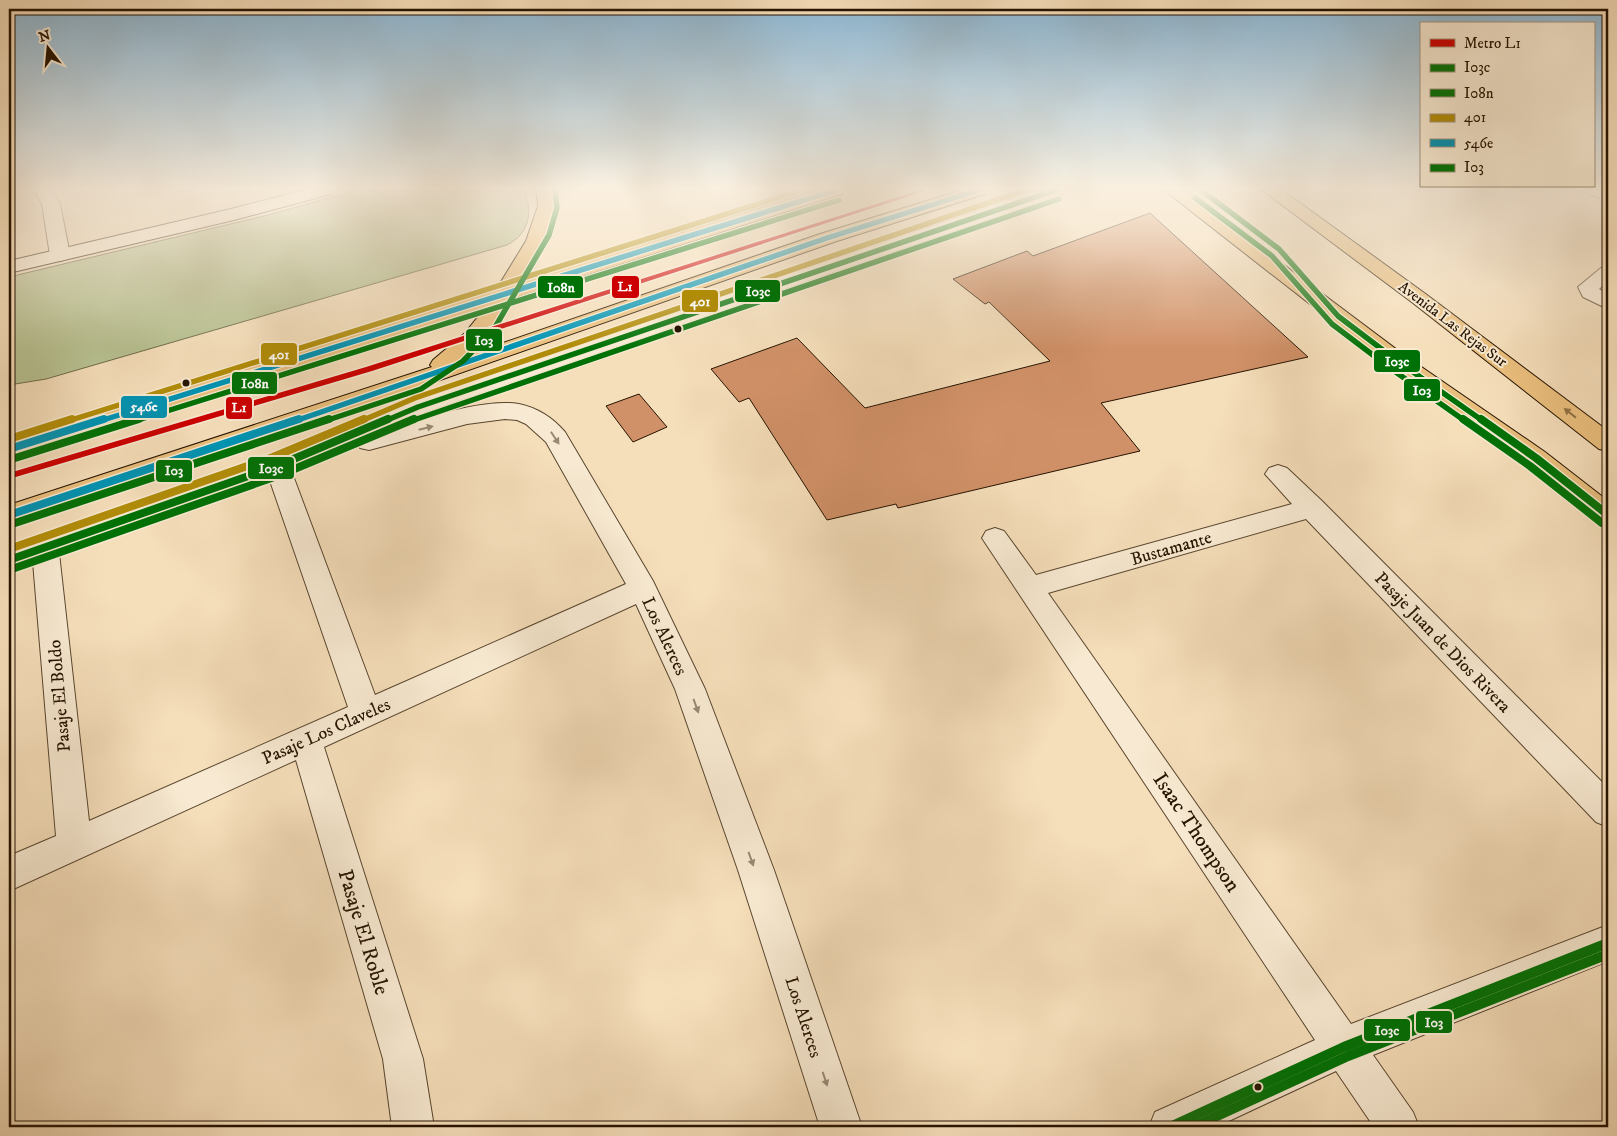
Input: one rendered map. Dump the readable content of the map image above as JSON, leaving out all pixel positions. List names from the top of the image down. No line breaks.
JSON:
{"streets":{"main road":["Avenida Las Rejas Sur"],"street":["Bustamante","Los Alerces","Pasaje Juan de Dios Rivera","Pasaje El Boldo","Pasaje Los Claveles","Isaac Thompson","Pasaje El Roble"]},"crossings":[["Bustamante","Pasaje Juan de Dios Rivera"],["Bustamante","Isaac Thompson"],["Los Alerces","Pasaje Los Claveles"],["Pasaje El Boldo","Pasaje Los Claveles"],["Pasaje Los Claveles","Pasaje El Roble"]],"one_way":["Los Alerces"],"lines":["metro line L1","transit line I03c","transit line I08n","transit line 401","transit line 546e","transit line I03"],"legend":["Metro L1","I03c","I08n","401","546e","I03"],"north":"top"}
